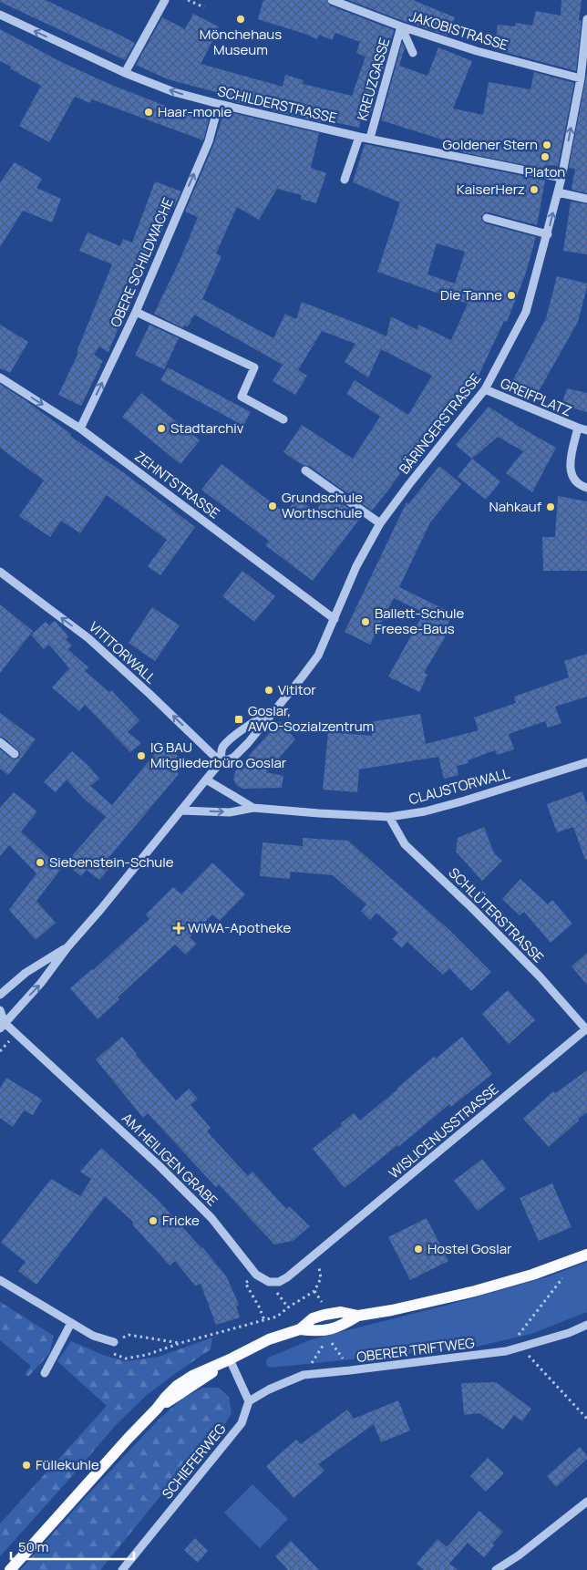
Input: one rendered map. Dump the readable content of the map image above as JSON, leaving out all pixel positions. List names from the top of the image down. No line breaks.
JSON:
{"streets":{"street":["JAKOBISTRASSE","KREUZGASSE","SCHILDERSTRASSE","OBERE SCHILDWACHE","GREIFPLATZ","BÄRINGERSTRASSE","ZEHNTSTRASSE","VITITORWALL","CLAUSTORWALL","SCHLÜTERSTRASSE","WISLICENUSSTRASSE","AM HEILIGEN GRABE","OBERER TRIFTWEG","SCHIEFERWEG"]},"crossings":[["JAKOBISTRASSE","KREUZGASSE"],["JAKOBISTRASSE","BÄRINGERSTRASSE"],["KREUZGASSE","SCHILDERSTRASSE"],["SCHILDERSTRASSE","OBERE SCHILDWACHE"],["SCHILDERSTRASSE","BÄRINGERSTRASSE"],["OBERE SCHILDWACHE","ZEHNTSTRASSE"],["GREIFPLATZ","BÄRINGERSTRASSE"],["BÄRINGERSTRASSE","ZEHNTSTRASSE"],["BÄRINGERSTRASSE","VITITORWALL"],["CLAUSTORWALL","SCHLÜTERSTRASSE"],["SCHLÜTERSTRASSE","WISLICENUSSTRASSE"],["OBERER TRIFTWEG","SCHIEFERWEG"]],"one_way":["SCHILDERSTRASSE","OBERE SCHILDWACHE","VITITORWALL"],"places":{"other":["Mönchehaus Museum","Haar-monie","Goldener Stern","Platon","KaiserHerz","Die Tanne","Stadtarchiv","Grundschule Worthschule","Nahkauf","Ballett-Schule Freese-Baus","Vititor","IG BAU Mitgliederbüro Goslar","Siebenstein-Schule","Fricke","Hostel Goslar","Füllekuhle"],"transit":["Goslar, AWO-Sozialzentrum"],"health":["WIWA-Apotheke"]},"scale_bar":"50 m"}
